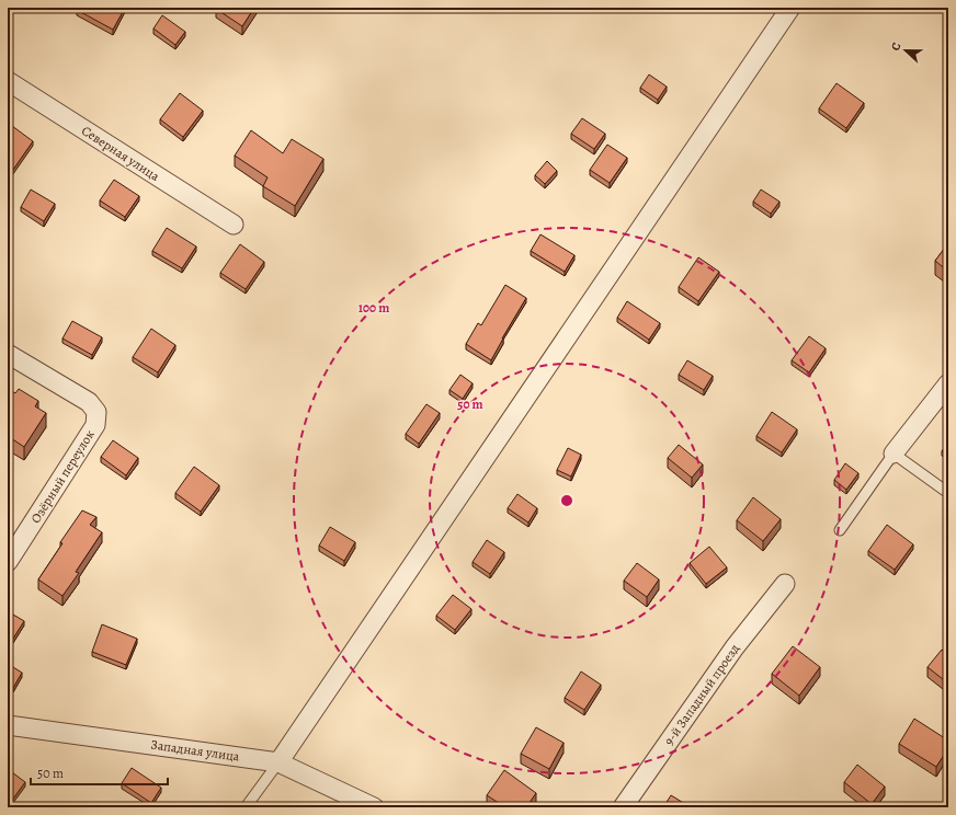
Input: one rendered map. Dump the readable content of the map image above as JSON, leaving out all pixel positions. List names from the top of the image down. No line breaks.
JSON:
{"streets":{"street":["Северная улица","Озёрный переулок","9-й Западный проезд","Западная улица"]},"scale_bar":"50 m","north":"left","rings":["100 m","50 m"]}
